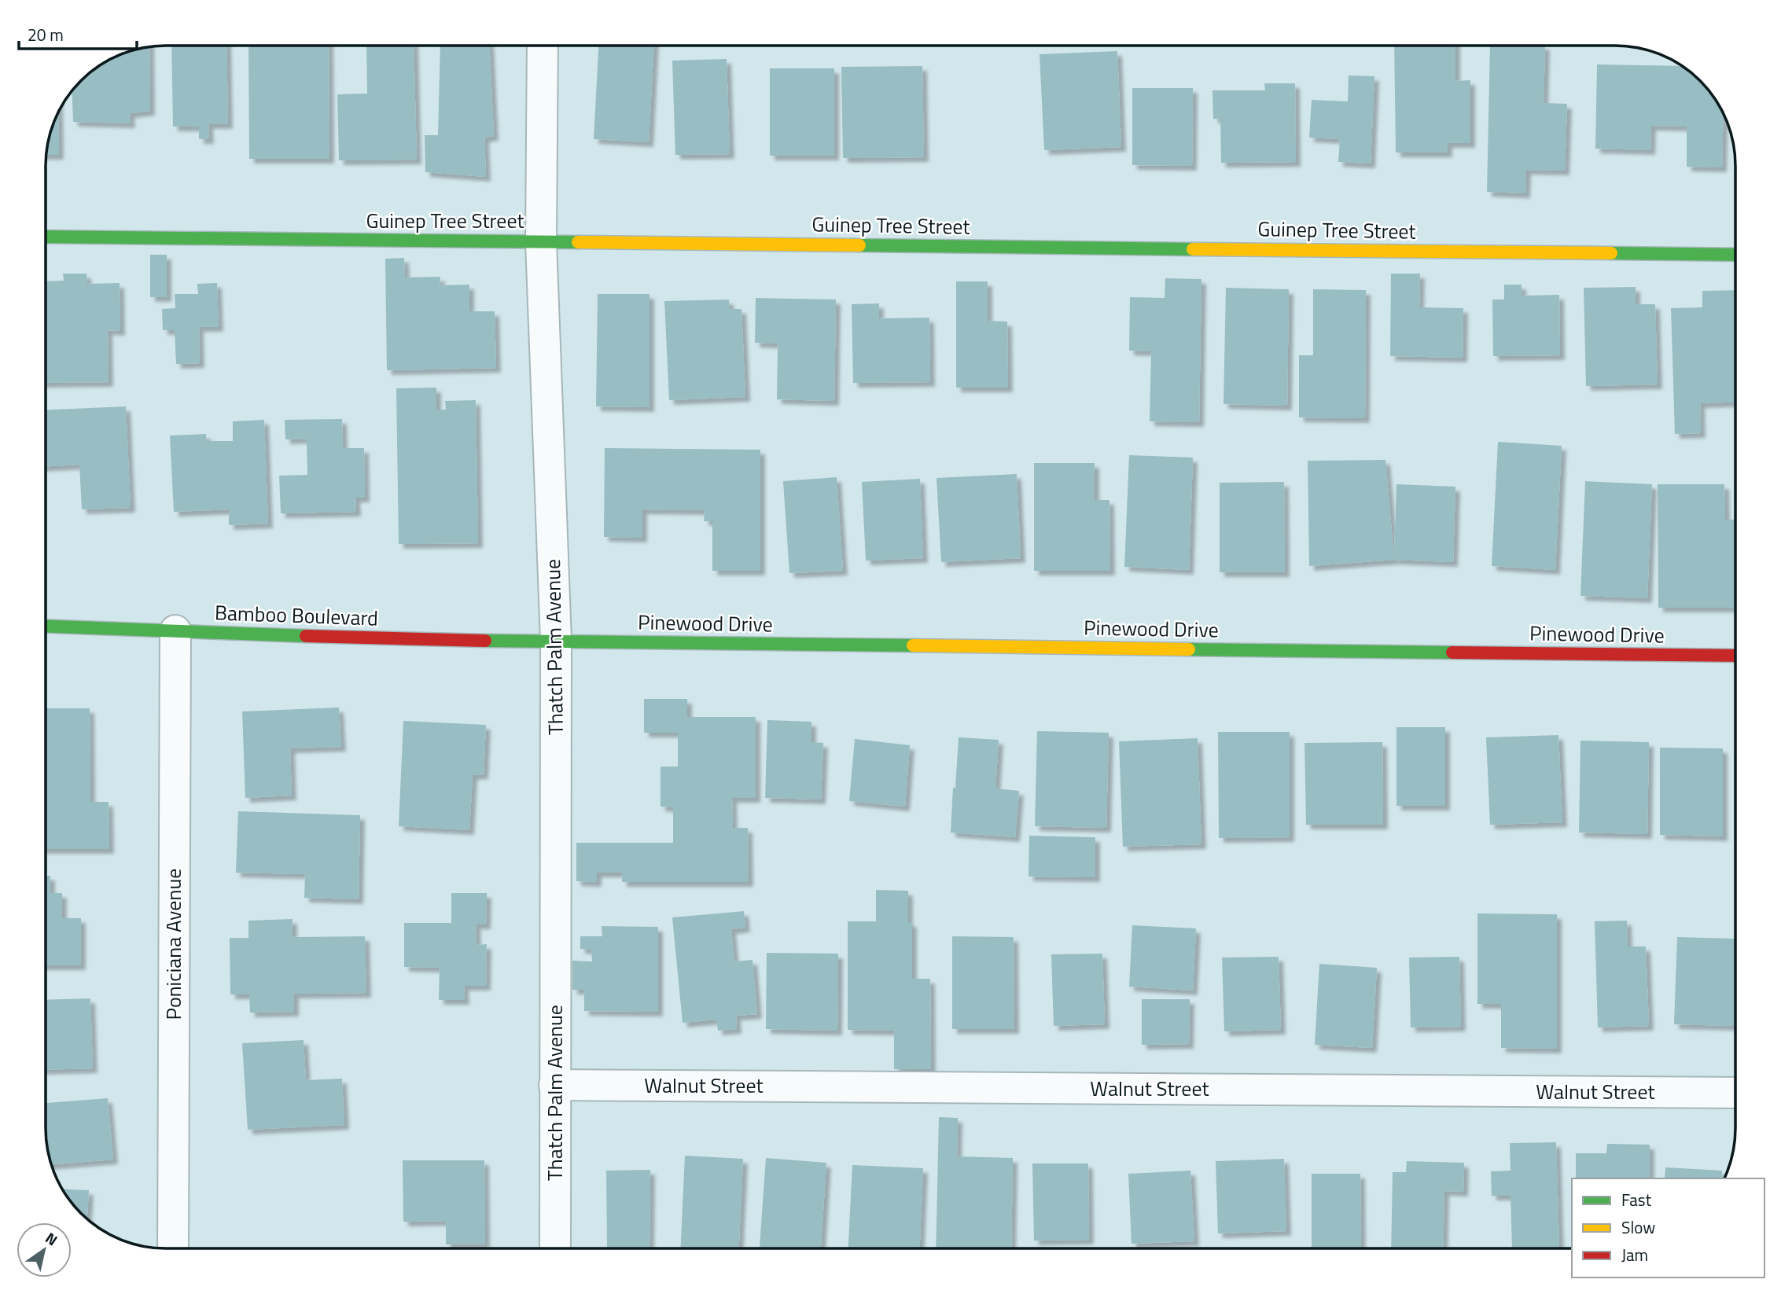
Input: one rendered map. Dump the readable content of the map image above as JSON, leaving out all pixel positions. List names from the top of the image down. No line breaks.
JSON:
{"streets":{"street":["Guinep Tree Street","Bamboo Boulevard","Pinewood Drive","Thatch Palm Avenue","Poniciana Avenue","Walnut Street"]},"crossings":[["Guinep Tree Street","Thatch Palm Avenue"],["Bamboo Boulevard","Pinewood Drive"],["Bamboo Boulevard","Thatch Palm Avenue"],["Bamboo Boulevard","Poniciana Avenue"],["Pinewood Drive","Thatch Palm Avenue"],["Thatch Palm Avenue","Walnut Street"]],"legend":["Fast","Slow","Jam"],"scale_bar":"20 m","north":"top right"}
